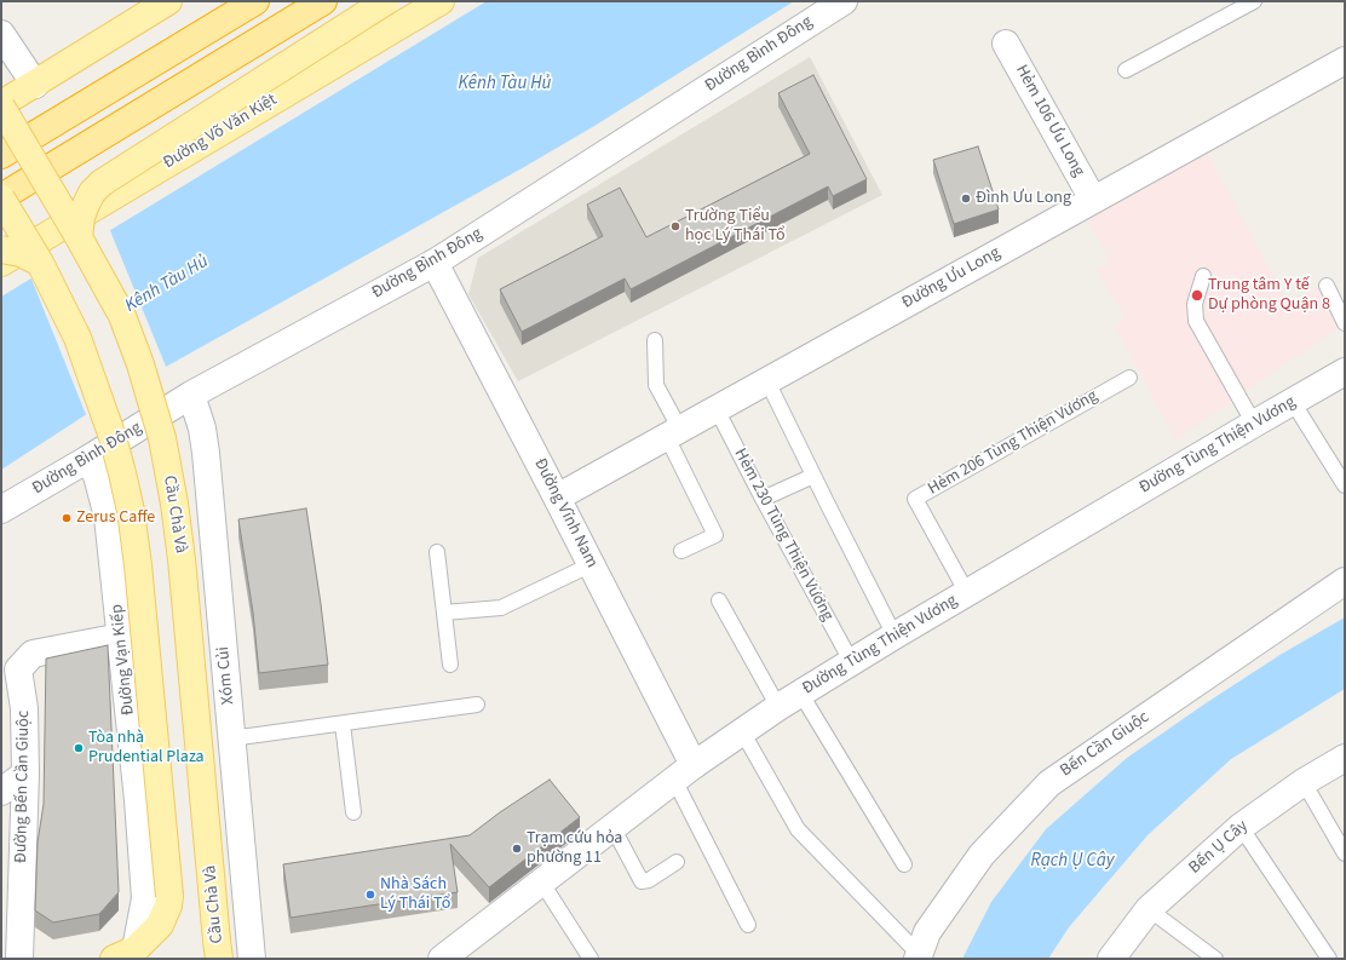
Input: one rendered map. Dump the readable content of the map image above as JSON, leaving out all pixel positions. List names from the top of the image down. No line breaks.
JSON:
{"streets":{"main road":["Đường Võ Văn Kiệt","Cầu Chà Và"],"street":["Đường Bình Đông","Hẻm 106 Ưu Long","Đường Ưu Long","Đường Tùng Thiện Vương","Đường Vĩnh Nam","Đường Vạn Kiếp","Xóm Củi","Bến Cần Giuộc","Đường Bến Cần Giuộc","Bến Ụ Cây"],"lane":["Hẻm 206 Tùng Thiện Vương","Hẻm 230 Tùng Thiện Vương"]},"crossings":[["Đường Bình Đông","Đường Vĩnh Nam"],["Đường Bình Đông","Đường Vạn Kiếp"],["Đường Bình Đông","Xóm Củi"],["Hẻm 106 Ưu Long","Đường Ưu Long"],["Đường Ưu Long","Đường Vĩnh Nam"],["Đường Ưu Long","Hẻm 230 Tùng Thiện Vương"],["Hẻm 206 Tùng Thiện Vương","Đường Tùng Thiện Vương"],["Đường Tùng Thiện Vương","Đường Vĩnh Nam"],["Đường Tùng Thiện Vương","Hẻm 230 Tùng Thiện Vương"],["Đường Vạn Kiếp","Đường Bến Cần Giuộc"]],"water":["Kênh Tàu Hủ","Rạch Ụ Cây"],"places":["Đình Ưu Long","Trường Tiểu học Lý Thái Tổ","Trung tâm Y tế Dự phòng Quận 8","Zerus Caffe","Tòa nhà Prudential Plaza","Trạm cứu hỏa phường 11","Nhà Sách Lý Thái Tổ"]}
